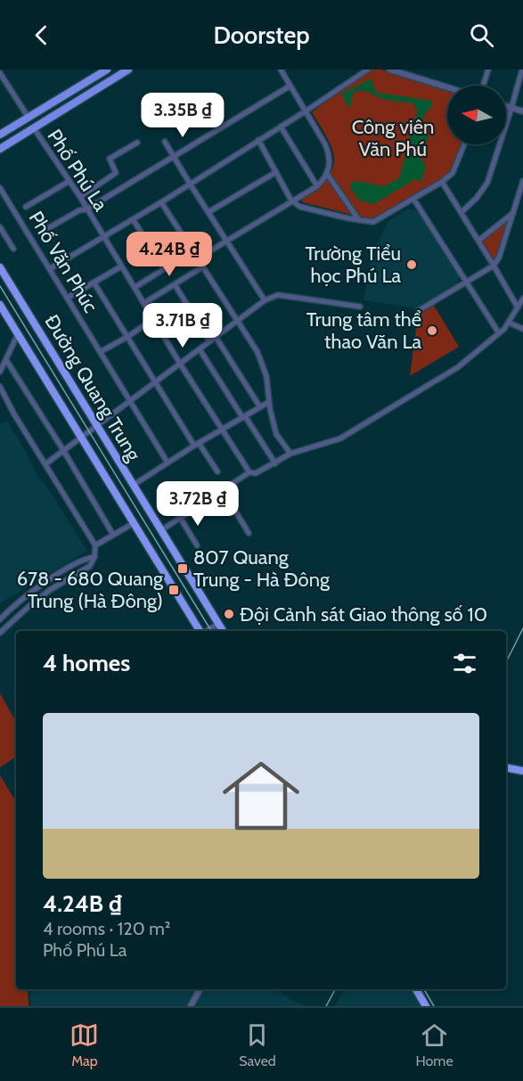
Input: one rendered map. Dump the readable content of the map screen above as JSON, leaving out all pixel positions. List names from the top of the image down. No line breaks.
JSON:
{"streets":{"highway":["Đường Quang Trung"],"street":["Phố Phú La","Phố Văn Phúc"]},"parks":["Công viên Văn Phú"],"places":{"other":["Trường Tiểu học Phú La","Trung tâm thể thao Văn La","Đội Cảnh sát Giao thông số 10"],"transit":["807 Quang Trung - Hà Đông","678 - 680 Quang Trung (Hà Đông)"]},"north":"left","page":{"header":"Doorstep","price":["3.35B ₫","4.24B ₫","3.71B ₫","3.72B ₫"],"heading":"4 homes","list":[{"name":"4.24B ₫","note":"4 rooms · 120 m² · Phố Phú La"}],"tabs":["Map","Saved","Home"]}}
